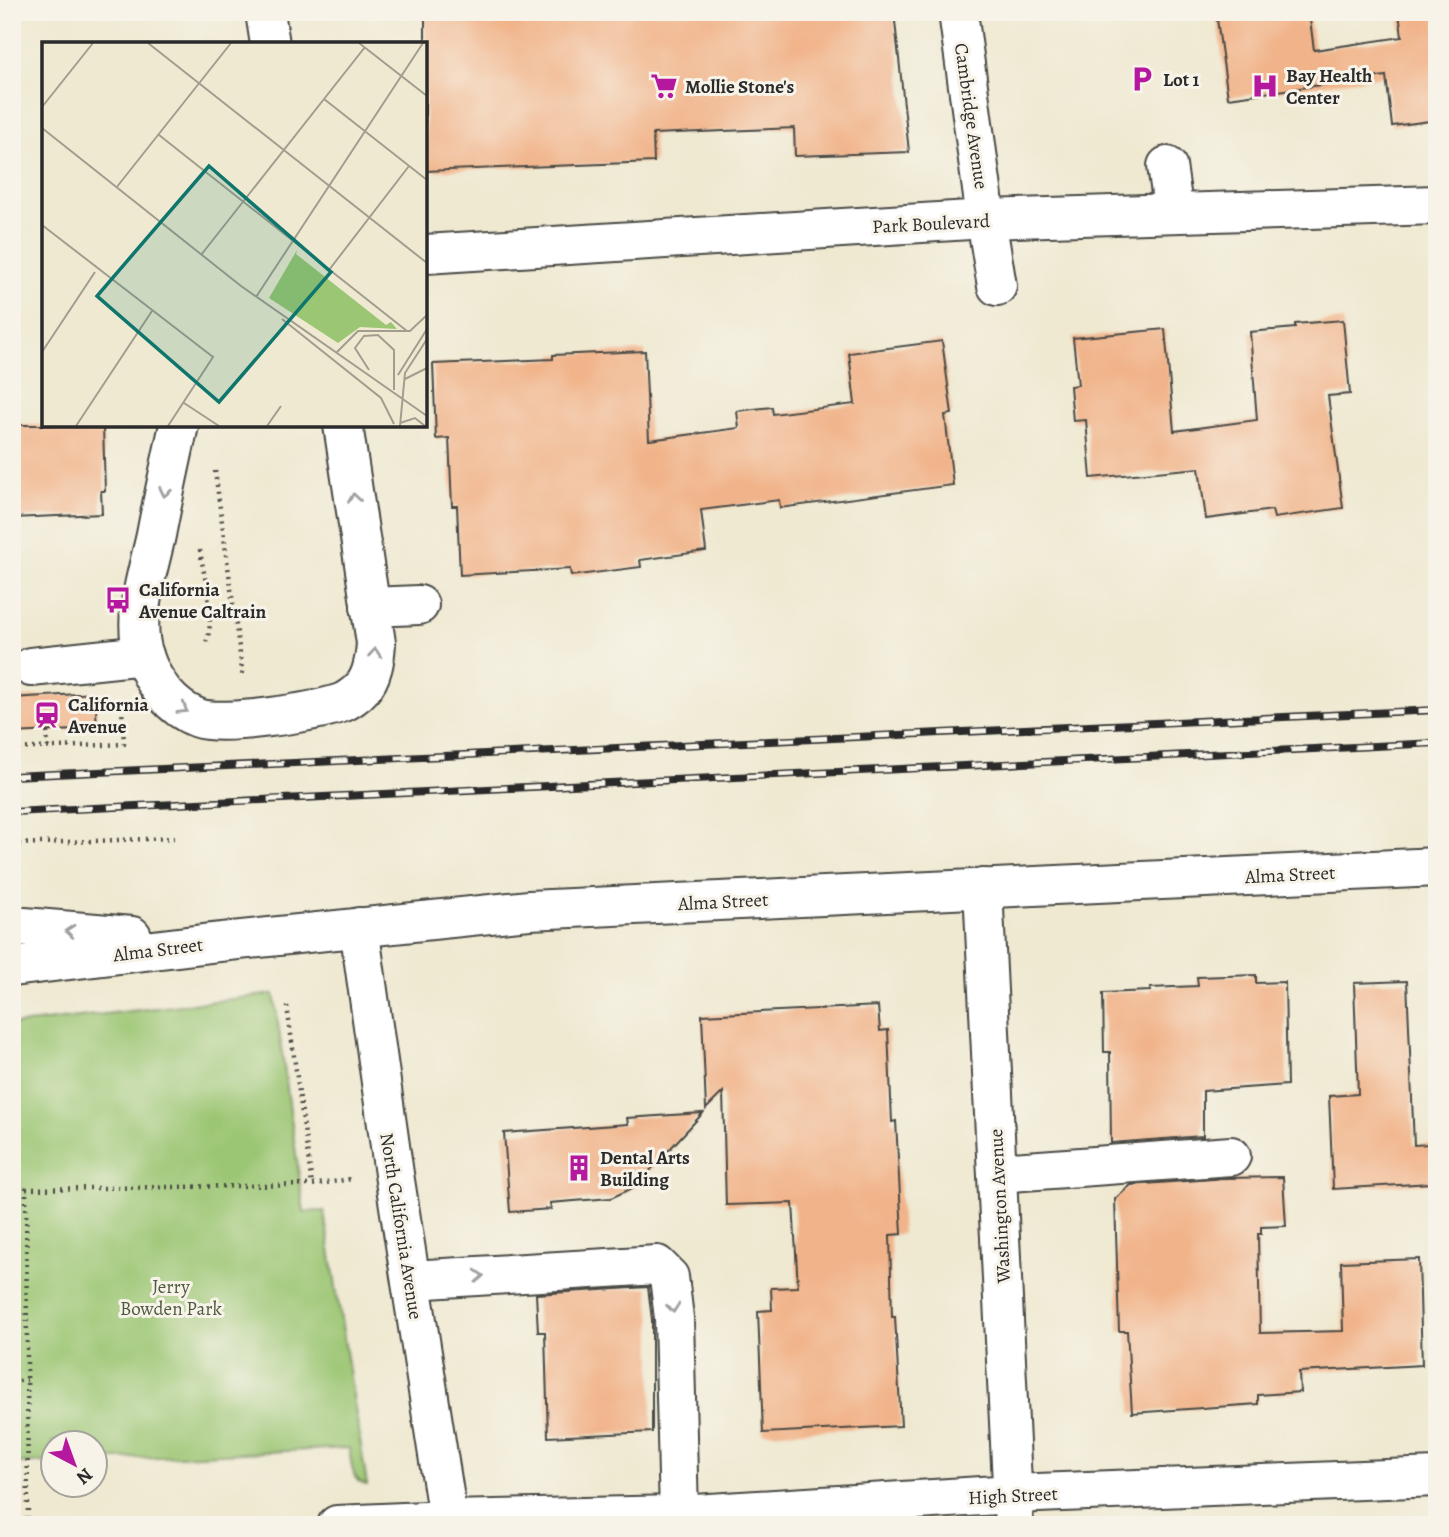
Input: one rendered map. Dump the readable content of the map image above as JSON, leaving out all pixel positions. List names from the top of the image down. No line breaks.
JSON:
{"streets":{"street":["Cambridge Avenue","Park Boulevard","Alma Street","Washington Avenue","North California Avenue","High Street"]},"crossings":[["Cambridge Avenue","Park Boulevard"],["Alma Street","Washington Avenue"],["Alma Street","North California Avenue"],["Washington Avenue","High Street"],["North California Avenue","High Street"]],"parks":["Jerry Bowden Park"],"places":{"parking":["Lot 1"],"supermarket":["Mollie Stone's"],"hospital":["Bay Health Center"],"bus stop":["California Avenue Caltrain"],"station":["California Avenue"],"building":["Dental Arts Building"]},"north":"bottom right"}
